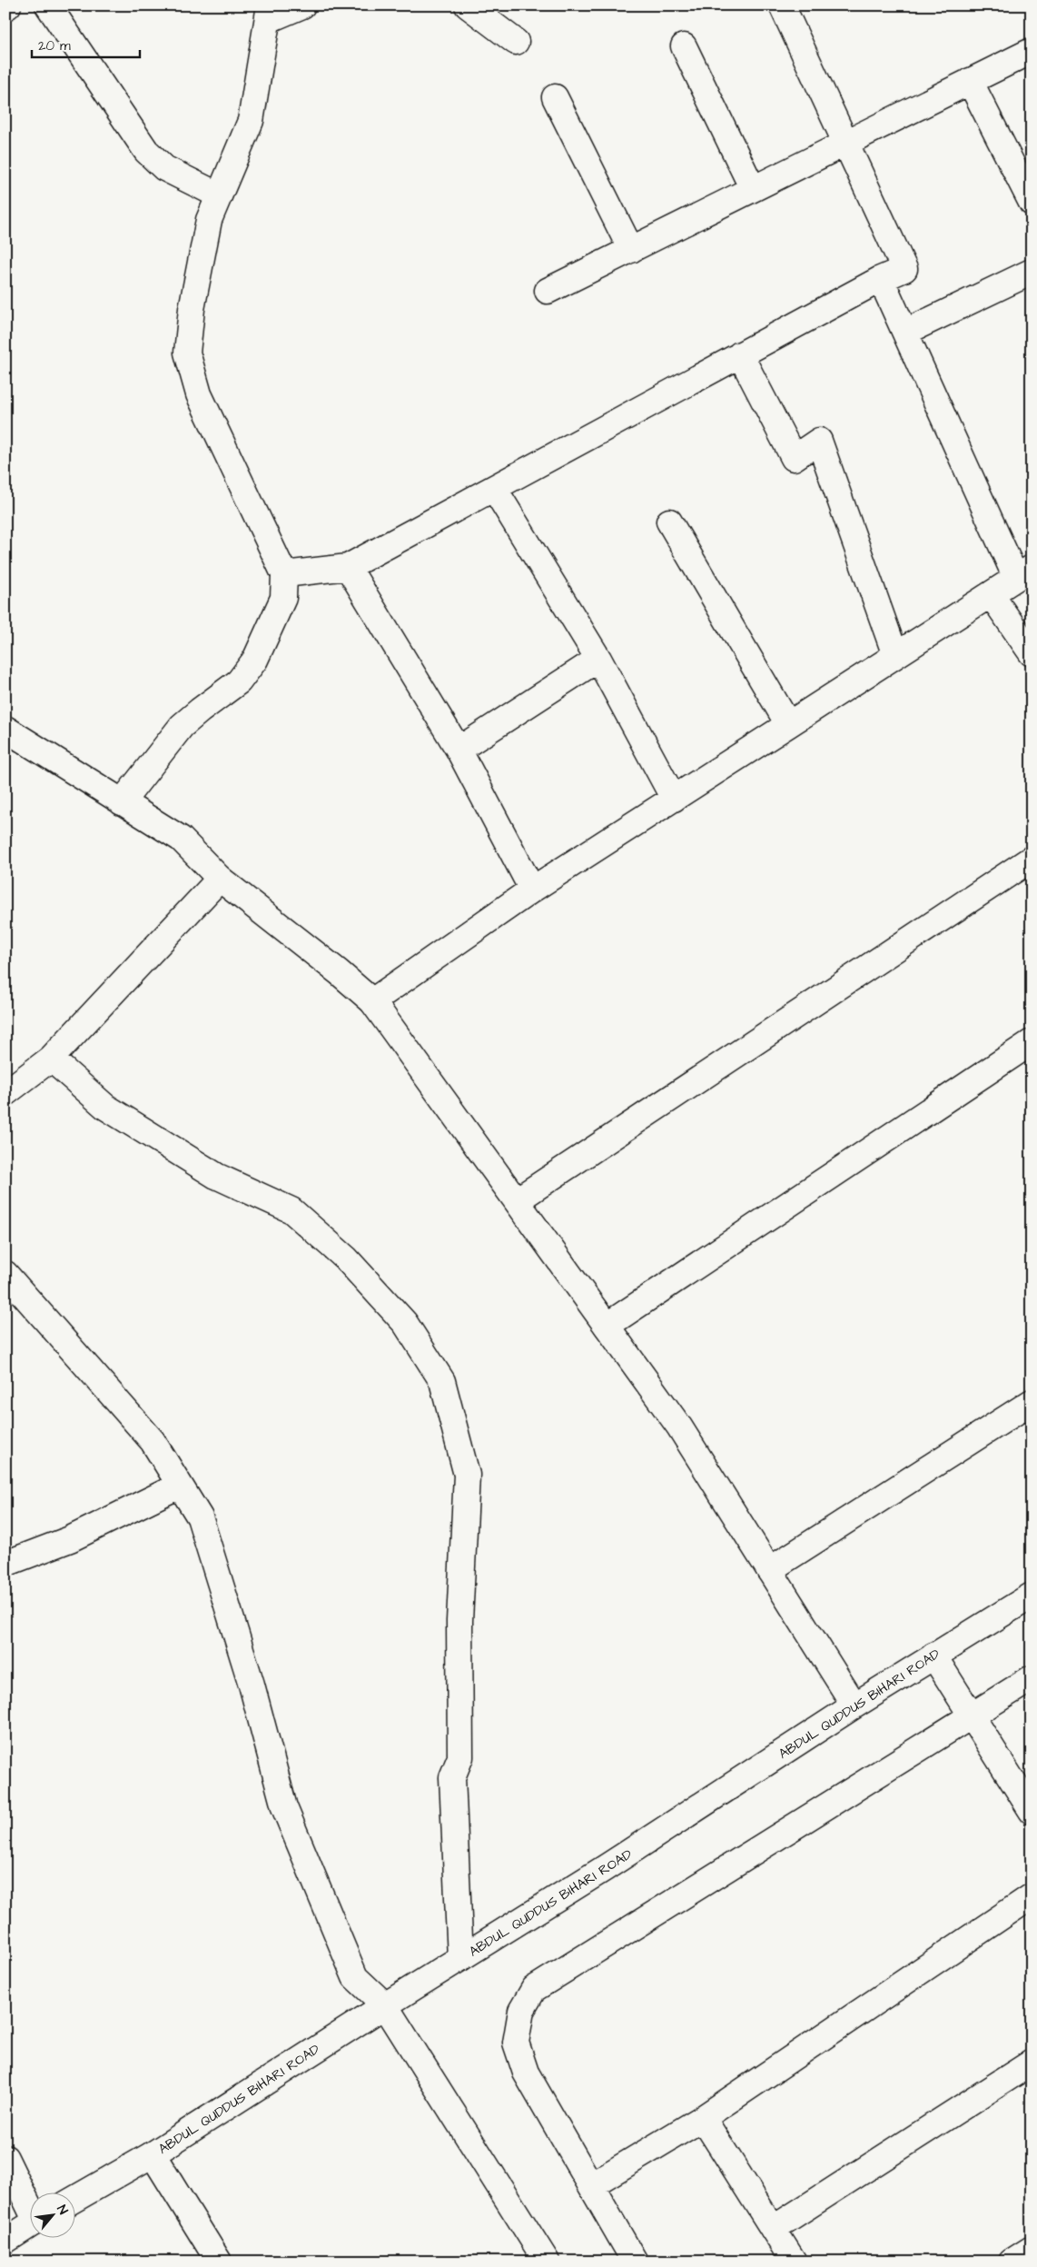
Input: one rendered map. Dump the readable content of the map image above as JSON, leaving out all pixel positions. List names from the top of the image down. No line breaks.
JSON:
{"streets":{"street":["ABDUL QUDDUS BIHARI ROAD"]},"scale_bar":"20 m","north":"top right"}
